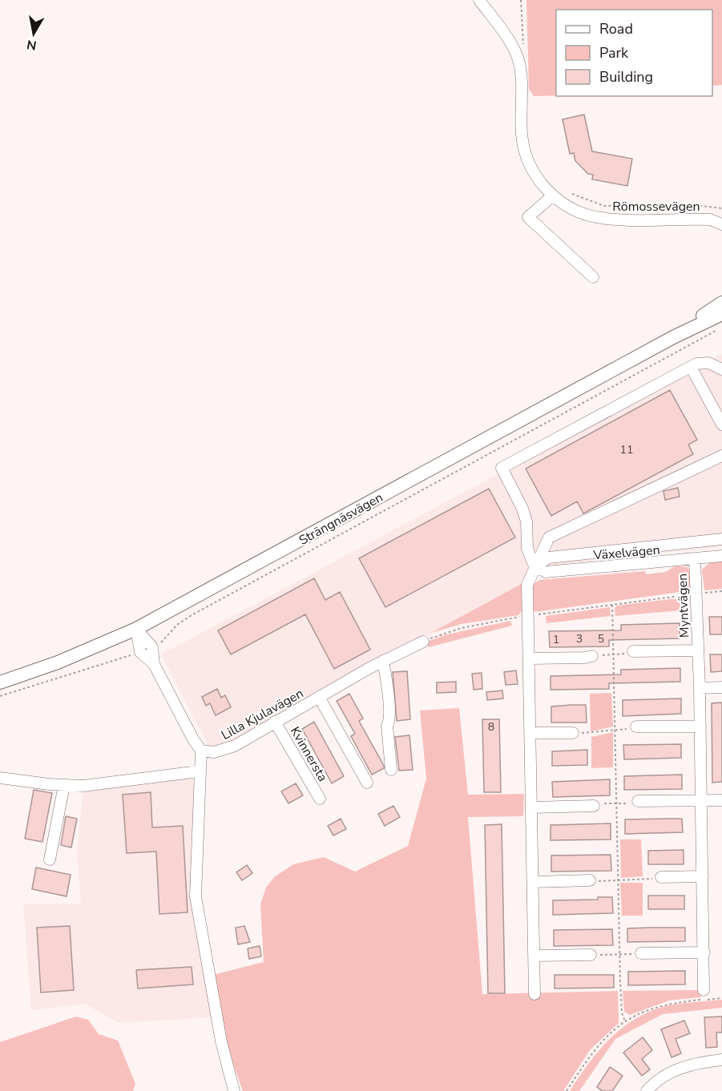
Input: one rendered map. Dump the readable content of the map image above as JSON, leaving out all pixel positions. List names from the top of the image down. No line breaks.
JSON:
{"streets":{"main road":["Strängnäsvägen"],"street":["Römossevägen","Växelvägen","Myntvägen","Lilla Kjulavägen","Kvinnersta"]},"crossings":[["Växelvägen","Myntvägen"],["Lilla Kjulavägen","Kvinnersta"]],"house_numbers":["11","3","5","1","8"],"legend":["Road","Park","Building"],"north":"bottom"}
